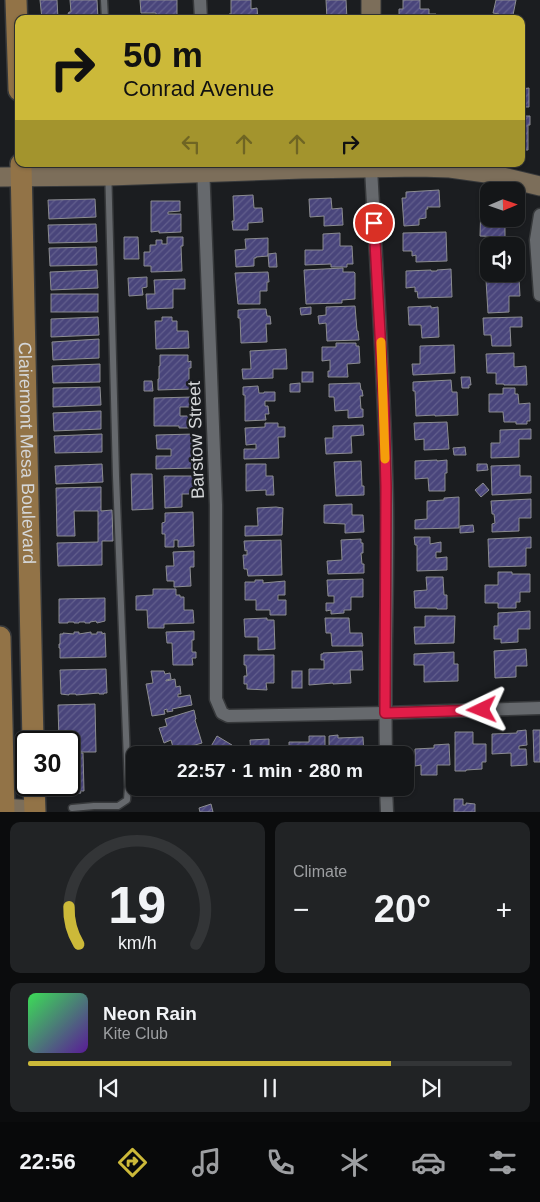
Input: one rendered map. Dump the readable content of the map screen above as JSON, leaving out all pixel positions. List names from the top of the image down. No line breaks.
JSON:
{"streets":{"main road":["Clairemont Mesa Boulevard"],"street":["Barstow Street"]},"north":"right","page":{"turn":["50 m","Conrad Avenue"],"limit":"30","trip":"22:57 · 1 min · 280 m","tile":"Climate","heat":["−","20°","+"],"song":["Neon Rain","Kite Club"],"tabs":"22:56","gauge":["19","km/h"]}}
